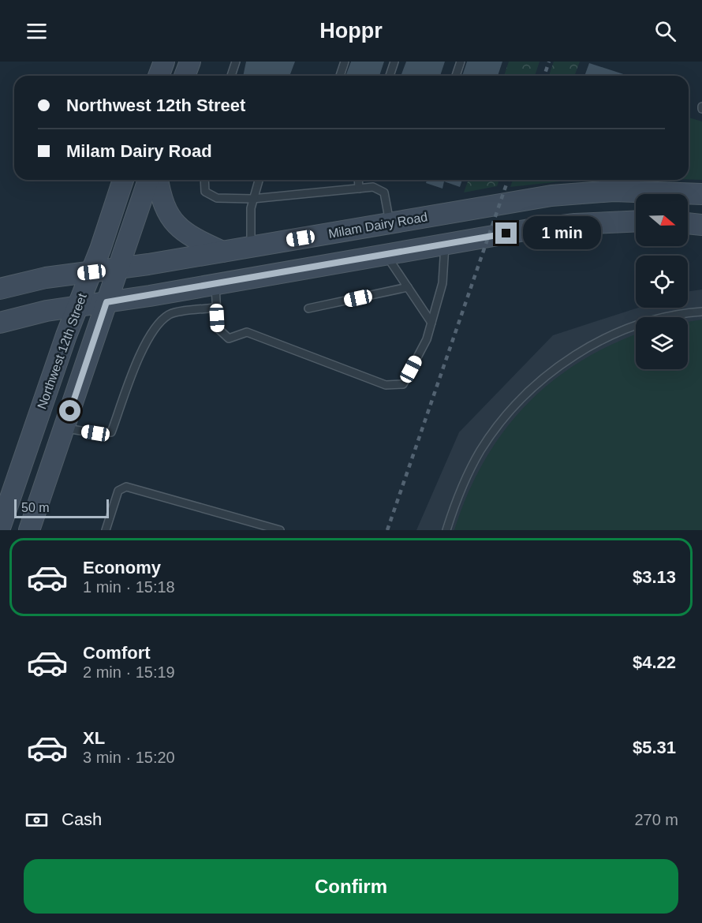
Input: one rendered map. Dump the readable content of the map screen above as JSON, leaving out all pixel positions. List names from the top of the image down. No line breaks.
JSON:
{"streets":{"main road":["Milam Dairy Road","Northwest 12th Street"]},"crossings":[["Milam Dairy Road","Northwest 12th Street"]],"scale_bar":"50 m","north":"right","page":{"header":"Hoppr","banner":["Northwest 12th Street","Milam Dairy Road"],"bubble":"1 min","scale":"50 m","list":[{"name":"Economy","note":"1 min · 15:18","value":"$3.13"},{"name":"Comfort","note":"2 min · 15:19","value":"$4.22"},{"name":"XL","note":"3 min · 15:20","value":"$5.31"}],"pay":["Cash","270 m"],"buttons":"Confirm"}}
